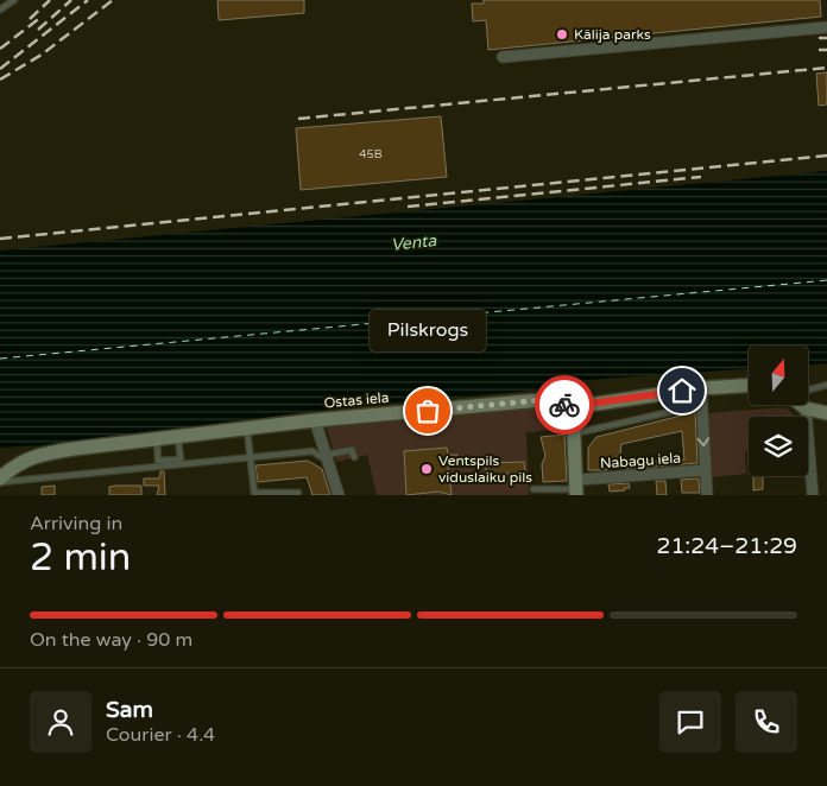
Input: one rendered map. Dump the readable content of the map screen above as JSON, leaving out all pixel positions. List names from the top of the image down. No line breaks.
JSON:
{"streets":{"street":["Ostas iela","Nabagu iela"]},"water":["Venta"],"places":["Kālija parks","Pilskrogs","Ventspils viduslaiku pils"],"house_numbers":["45B"],"north":"top","page":{"bubble":"Pilskrogs","heading":["2 min","Arriving in","21:24–21:29"],"panel":["Sam","Courier · 4.4"],"bar":"On the way · 90 m"}}
